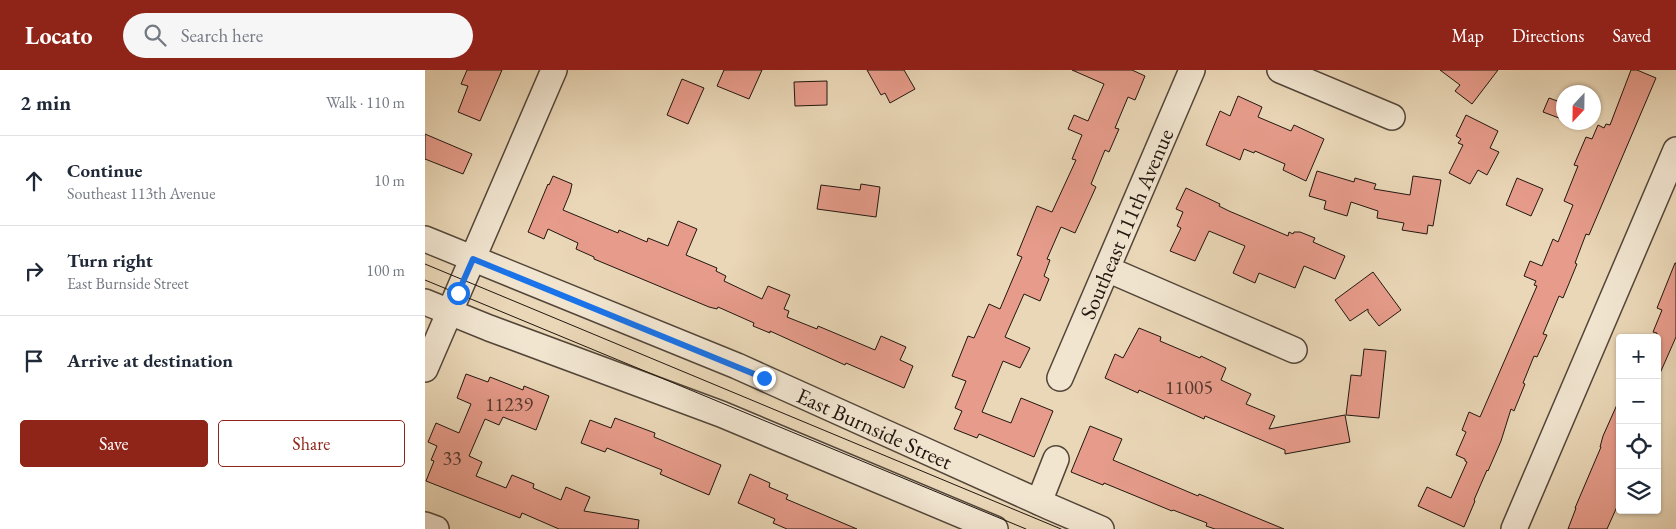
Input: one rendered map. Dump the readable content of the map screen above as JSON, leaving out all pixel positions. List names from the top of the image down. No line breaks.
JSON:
{"streets":{"street":["Southeast 111th Avenue","East Burnside Street"]},"house_numbers":["11005","11239","33"],"north":"bottom","page":{"header":"Locato","search":"Search here","nav":["Map","Directions","Saved"],"heading":["2 min","Walk · 110 m"],"list":[["Continue","Southeast 113th Avenue","10 m"],["Turn right","East Burnside Street","100 m"],"Arrive at destination"],"map_buttons":["+","−"],"buttons":["Save","Share"]}}
